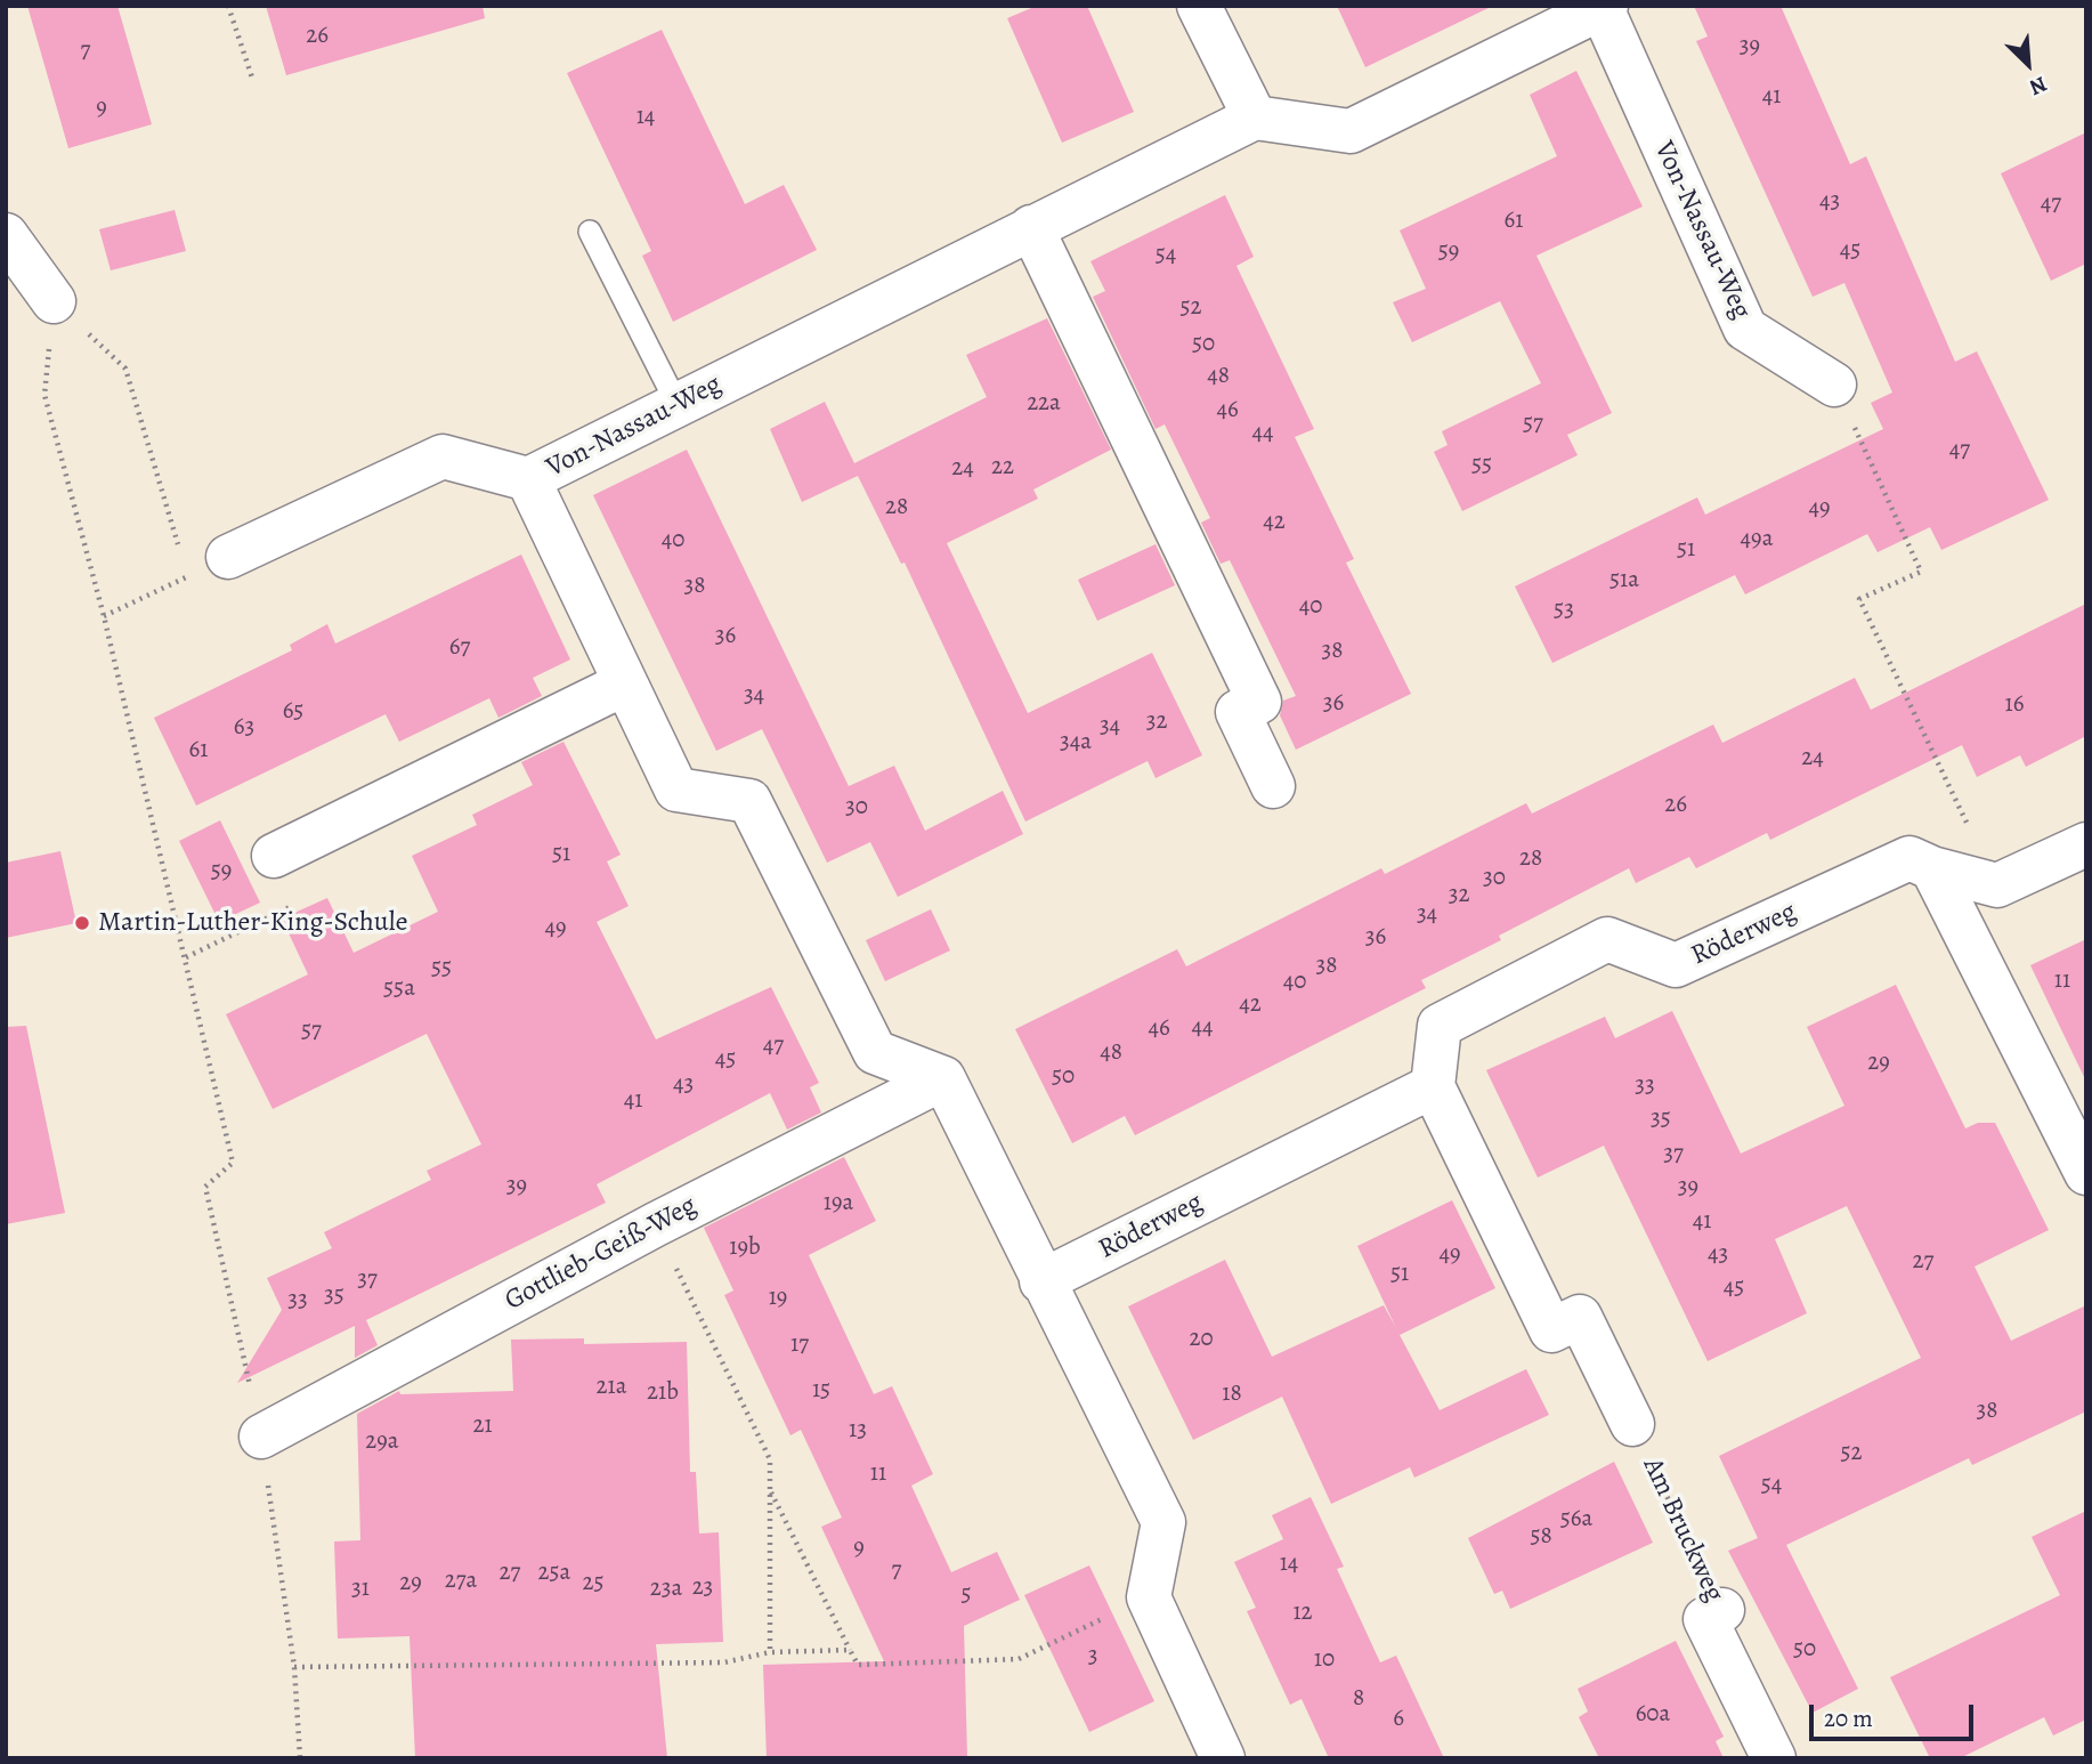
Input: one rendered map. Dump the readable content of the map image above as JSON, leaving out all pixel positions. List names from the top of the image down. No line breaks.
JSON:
{"streets":{"street":["Von-Nassau-Weg","Röderweg","Gottlieb-Geiß-Weg","Am Bruckweg"]},"places":["Martin-Luther-King-Schule"],"house_numbers":["26","39","7","41","9","14","43","47","61","45","59","54","52","50","48","22a","46","57","44","47","55","22","24","28","49","42","49a","40","51","51a","38","40","53","36","67","38","34","36","16","65","32","34","63","34a","61","24","26","30","51","28","59","30","32","34","49","36","38","55","11","40","55a","42","44","46","57","47","48","45","29","50","43","33","41","35","37","39","39","19a","41","19b","49","43","27","51","37","45","35","19","33","20","17","21a","15","21b","18","38","21","13","29a","52","11","54","56a","58","9","14","7","27","25a","27a","29","25","23","31","23a","5","12","50","3","10","8","60a","6"],"scale_bar":"20 m","north":"bottom right"}
